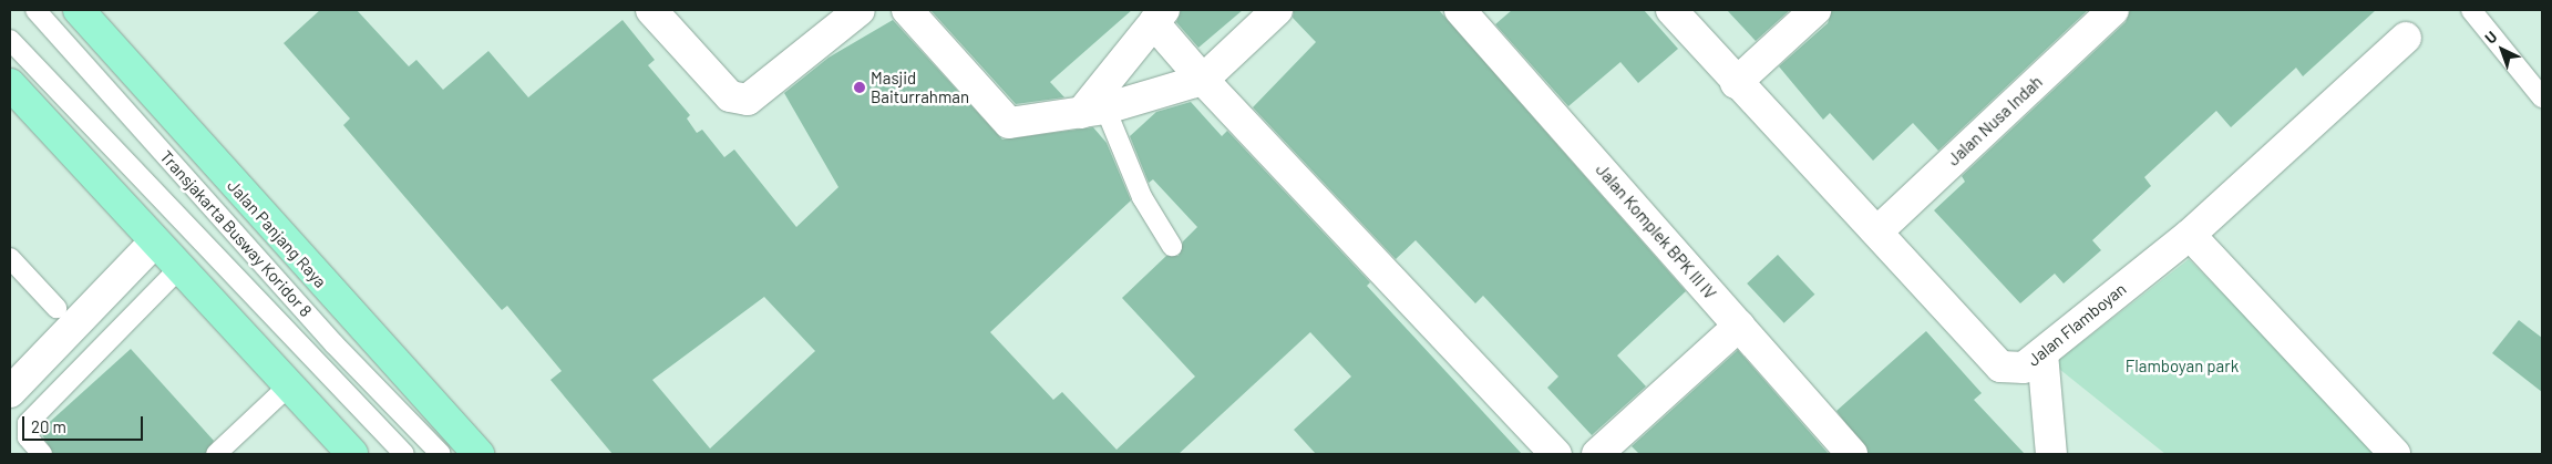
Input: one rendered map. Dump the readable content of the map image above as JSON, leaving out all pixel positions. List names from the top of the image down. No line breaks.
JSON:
{"streets":{"main road":["Jalan Panjang Raya"],"street":["Jalan Nusa Indah","Jalan Komplek BPK III IV","Jalan Flamboyan"],"lane":["Transjakarta Busway Koridor 8"]},"crossings":[["Jalan Nusa Indah","Jalan Flamboyan"]],"parks":["Flamboyan park"],"places":["Masjid Baiturrahman"],"scale_bar":"20 m","north":"top left"}
